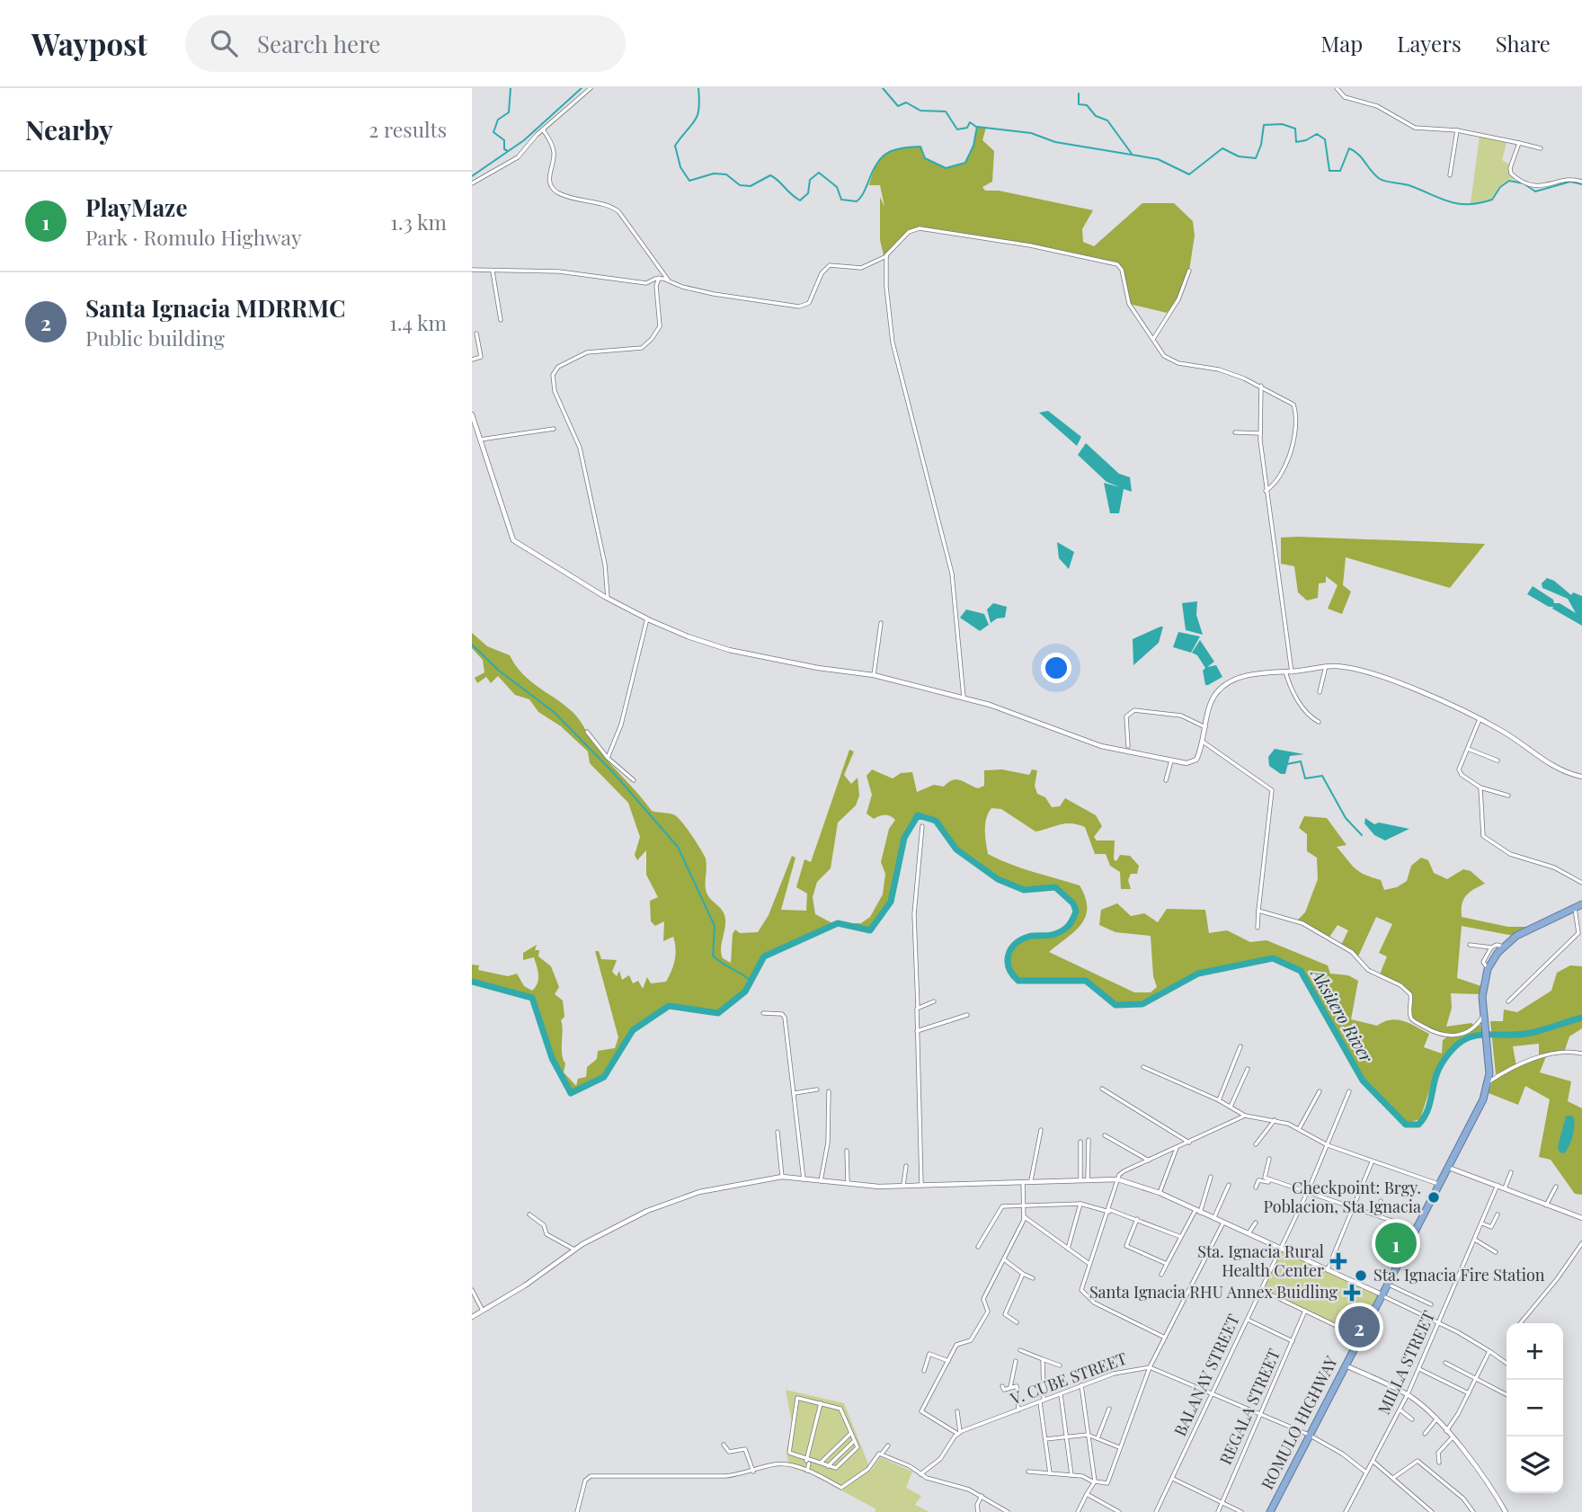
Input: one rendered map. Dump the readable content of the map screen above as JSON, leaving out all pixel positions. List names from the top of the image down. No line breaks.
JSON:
{"streets":{"highway":["ROMULO HIGHWAY"],"street":["MILLA STREET","BALANAY STREET","V. CUBE STREET","REGALA STREET"]},"crossings":[["MILLA STREET","V. CUBE STREET"],["BALANAY STREET","V. CUBE STREET"],["V. CUBE STREET","REGALA STREET"],["V. CUBE STREET","ROMULO HIGHWAY"]],"water":["Aksitero River"],"places":{"other":["Checkpoint: Brgy. Poblacion, Sta Ignacia","Sta. Ignacia Fire Station"],"health":["Sta. Ignacia Rural Health Center","Santa Ignacia RHU Annex Buidling"]},"page":{"header":"Waypost","search":"Search here","nav":["Map","Layers","Share"],"heading":["Nearby","2 results"],"list":[{"mark":"1","name":"PlayMaze","note":"Park · Romulo Highway","value":"1.3 km"},{"mark":"2","name":"Santa Ignacia MDRRMC","note":"Public building","value":"1.4 km"}],"pins":["1","2"],"map_buttons":["+","−"]}}
